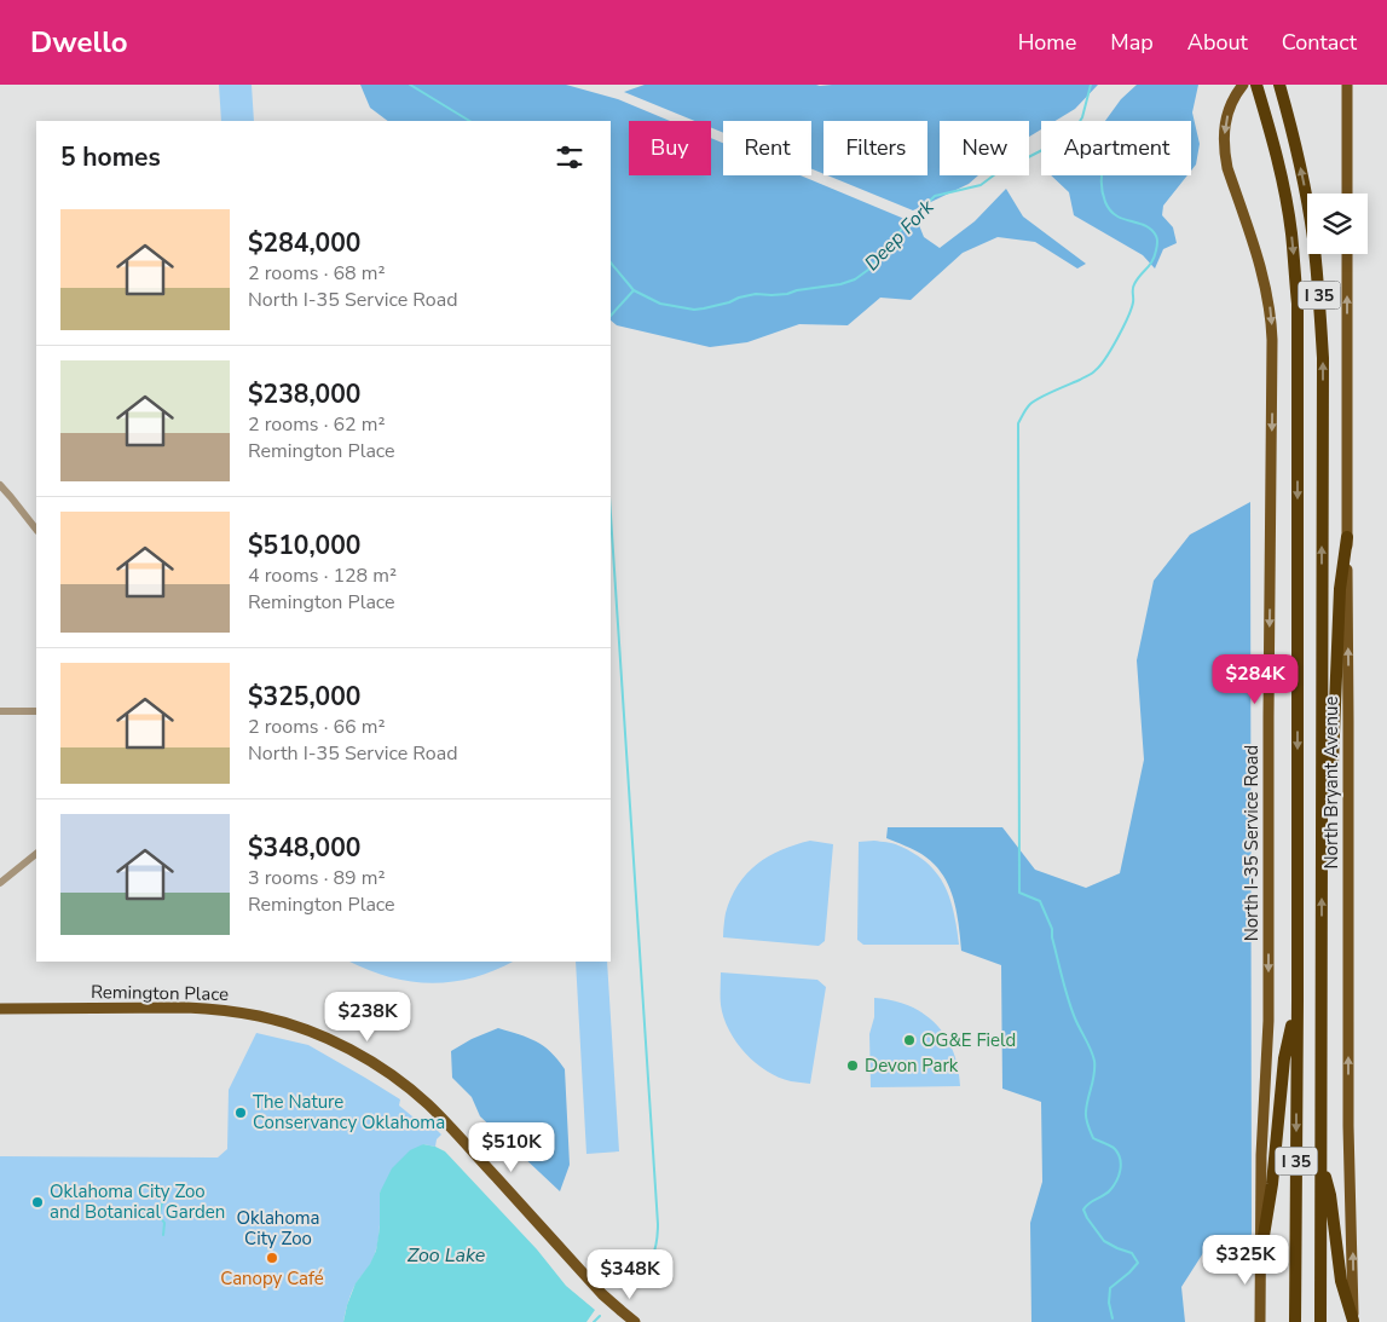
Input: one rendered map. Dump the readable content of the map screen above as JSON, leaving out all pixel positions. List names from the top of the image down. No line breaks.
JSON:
{"streets":{"highway":["I 35"],"main road":["North Bryant Avenue","North I-35 Service Road","Remington Place"]},"one_way":["North Bryant Avenue","North I-35 Service Road"],"water":["Deep Fork","Zoo Lake"],"parks":["Oklahoma City Zoo"],"places":["OG&E Field","Devon Park","The Nature Conservancy Oklahoma","Oklahoma City Zoo and Botanical Garden","Canopy Café"],"page":{"header":"Dwello","nav":["Home","Map","About","Contact"],"chip":["Buy","Rent","Filters","New","Apartment"],"heading":"5 homes","list":[{"name":"$284,000","note":"2 rooms · 68 m² · North I-35 Service Road"},{"name":"$238,000","note":"2 rooms · 62 m² · Remington Place"},{"name":"$510,000","note":"4 rooms · 128 m² · Remington Place"},{"name":"$325,000","note":"2 rooms · 66 m² · North I-35 Service Road"},{"name":"$348,000","note":"3 rooms · 89 m² · Remington Place"}],"price":["$284K","$238K","$510K","$325K","$348K"]}}
